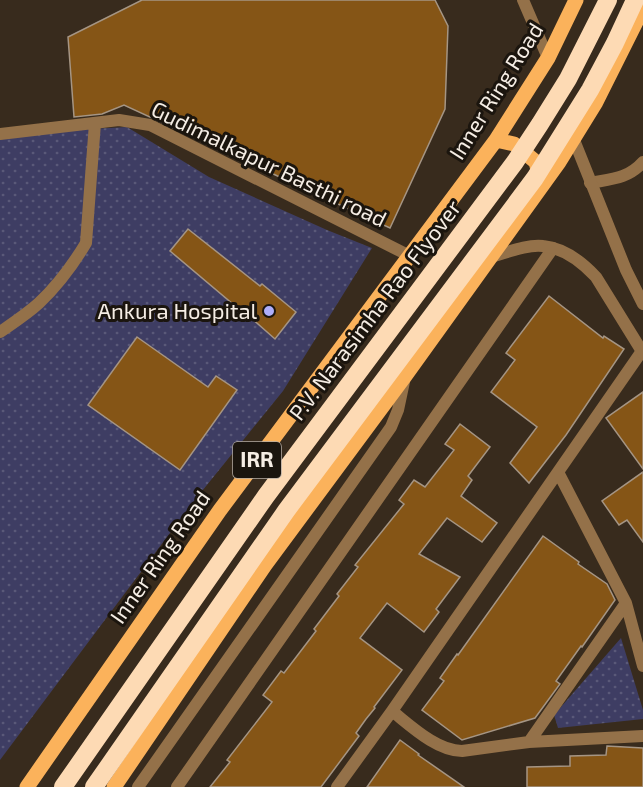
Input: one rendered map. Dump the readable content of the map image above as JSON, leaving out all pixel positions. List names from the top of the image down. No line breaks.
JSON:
{"streets":{"highway":["P.V. Narasimha Rao Flyover"],"main road":["Inner Ring Road","IRR"],"street":["Gudimalkapur Basthi road"]},"crossings":[["Inner Ring Road","Gudimalkapur Basthi road"]],"places":["Ankura Hospital"]}
